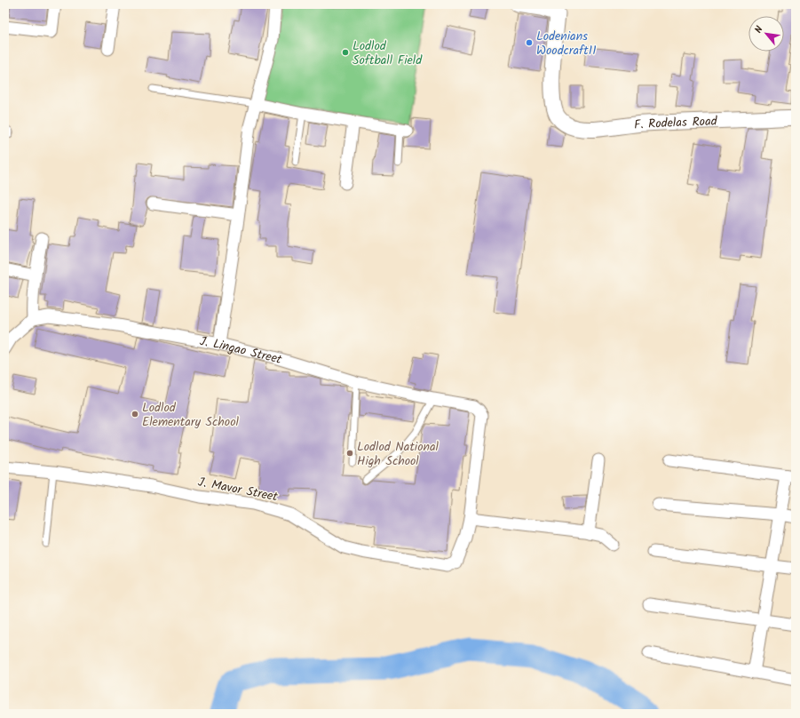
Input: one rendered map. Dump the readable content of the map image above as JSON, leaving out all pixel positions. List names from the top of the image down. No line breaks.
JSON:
{"streets":{"street":["F. Rodelas Road","J. Lingao Street","J. Mavor Street"]},"crossings":[["J. Lingao Street","J. Mavor Street"]],"places":["Lodenians Woodcraft11","Lodlod Softball Field","Lodlod Elementary School","Lodlod National High School"],"north":"top left"}
